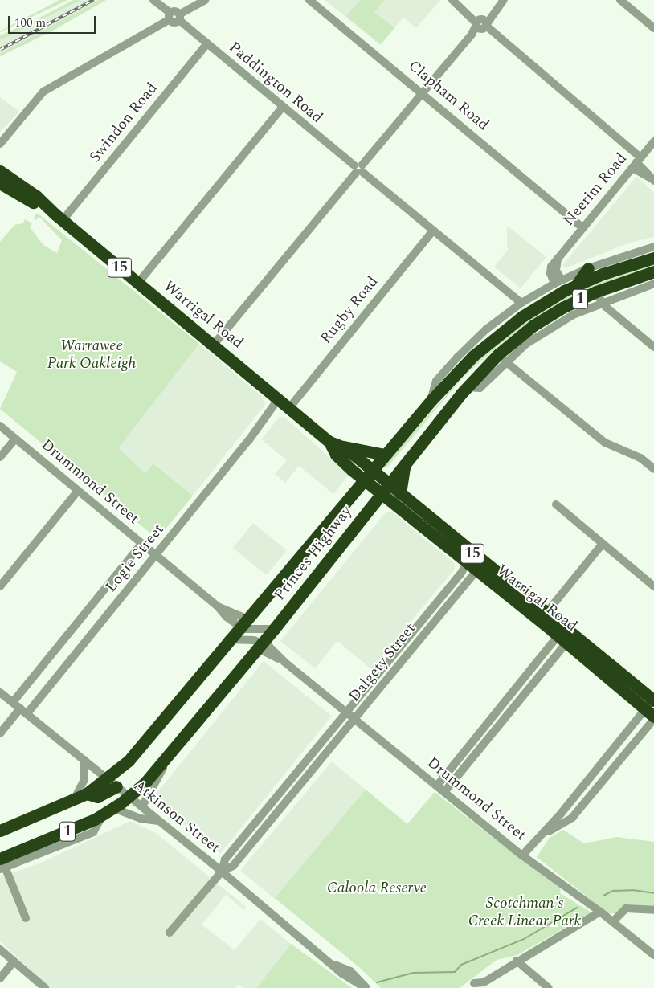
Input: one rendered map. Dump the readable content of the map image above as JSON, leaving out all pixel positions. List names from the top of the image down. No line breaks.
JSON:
{"streets":{"highway":["15","1","Warrigal Road","Princes Highway"],"street":["Paddington Road","Clapham Road","Swindon Road","Neerim Road","Rugby Road","Drummond Street","Logie Street","Dalgety Street","Atkinson Street"]},"crossings":[["Paddington Road","Swindon Road"],["Paddington Road","Rugby Road"],["Clapham Road","Neerim Road"],["Swindon Road","Warrigal Road"],["Rugby Road","Warrigal Road"],["Rugby Road","Logie Street"],["Warrigal Road","Princes Highway"],["Warrigal Road","Logie Street"],["Warrigal Road","Dalgety Street"],["Drummond Street","Princes Highway"],["Drummond Street","Logie Street"],["Drummond Street","Dalgety Street"],["Princes Highway","Atkinson Street"],["Logie Street","Atkinson Street"],["Dalgety Street","Atkinson Street"]],"parks":["Warrawee Park Oakleigh","Caloola Reserve","Scotchman's Creek Linear Park"],"scale_bar":"100 m"}
